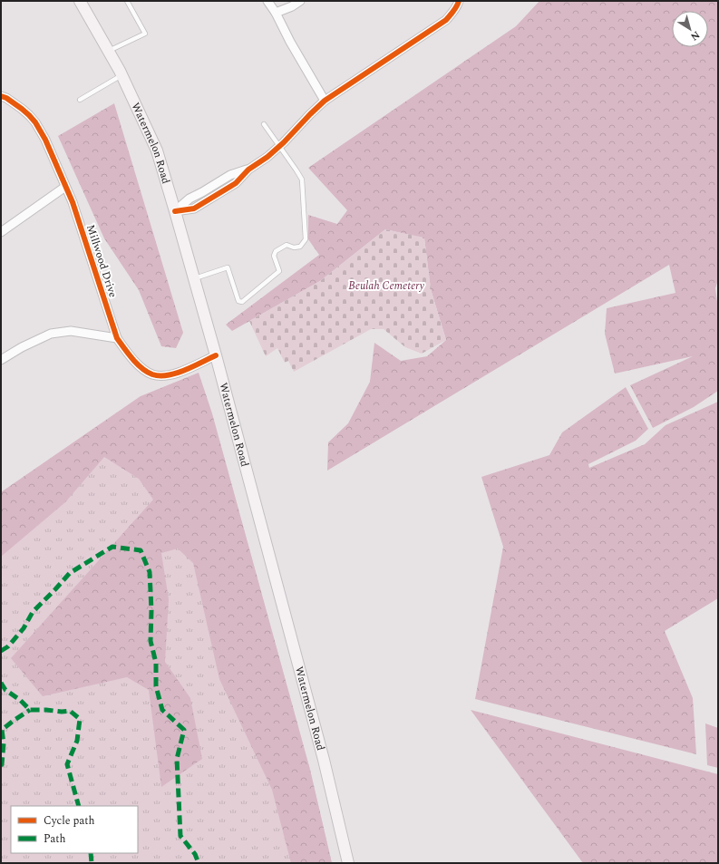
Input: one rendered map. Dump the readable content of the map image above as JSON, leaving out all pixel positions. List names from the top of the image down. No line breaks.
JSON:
{"streets":{"main road":["Watermelon Road"],"street":["Millwood Drive"]},"crossings":[["Watermelon Road","Millwood Drive"]],"parks":["Beulah Cemetery"],"legend":["Cycle path","Path"],"north":"bottom right"}
